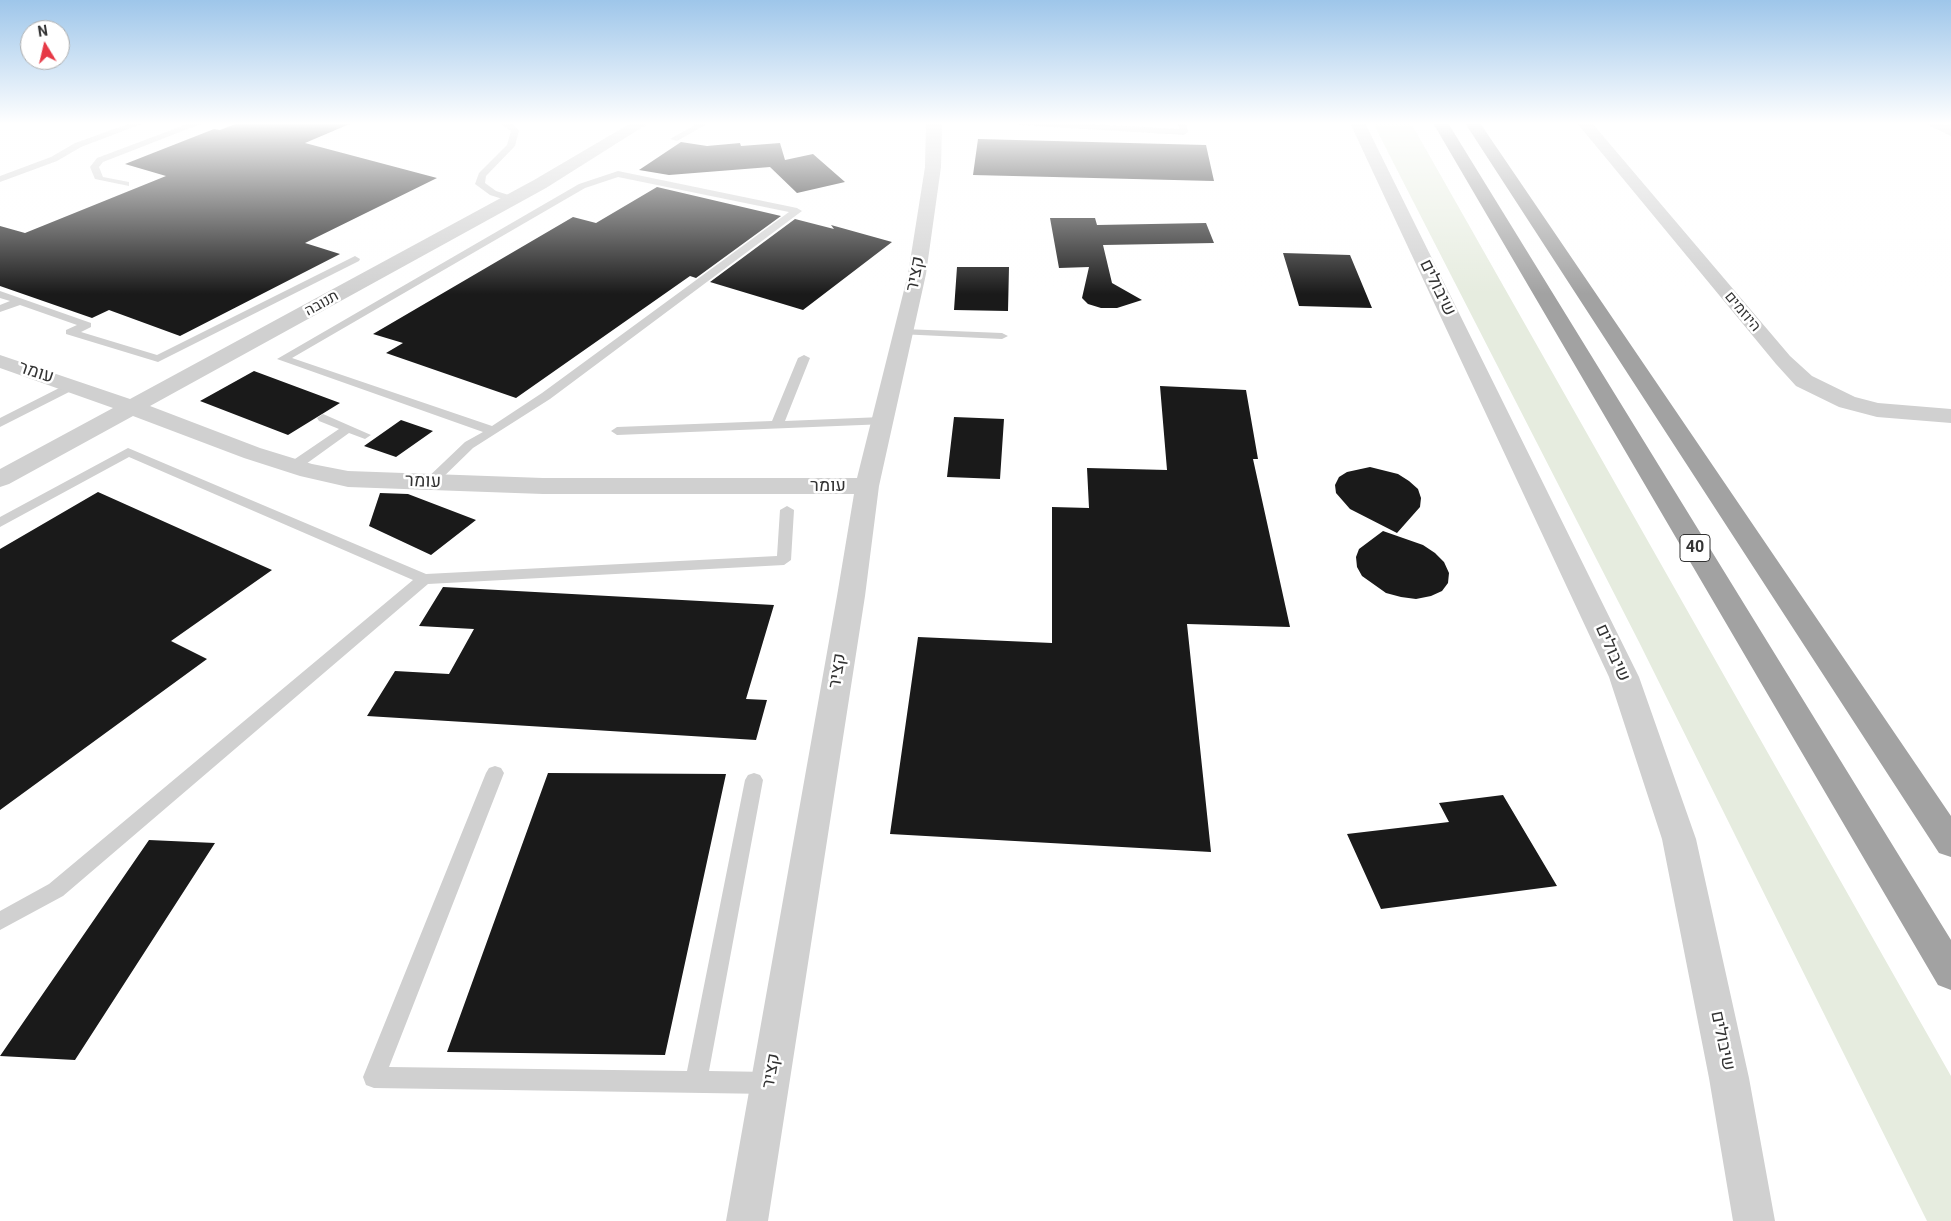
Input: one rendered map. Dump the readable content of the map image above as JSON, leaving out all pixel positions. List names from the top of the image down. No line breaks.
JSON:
{"streets":{"highway":["40"],"street":["קציר","שיבולים","תנובה","היוזמים","עומר"]},"crossings":[["קציר","עומר"],["תנובה","עומר"]],"north":"top"}
